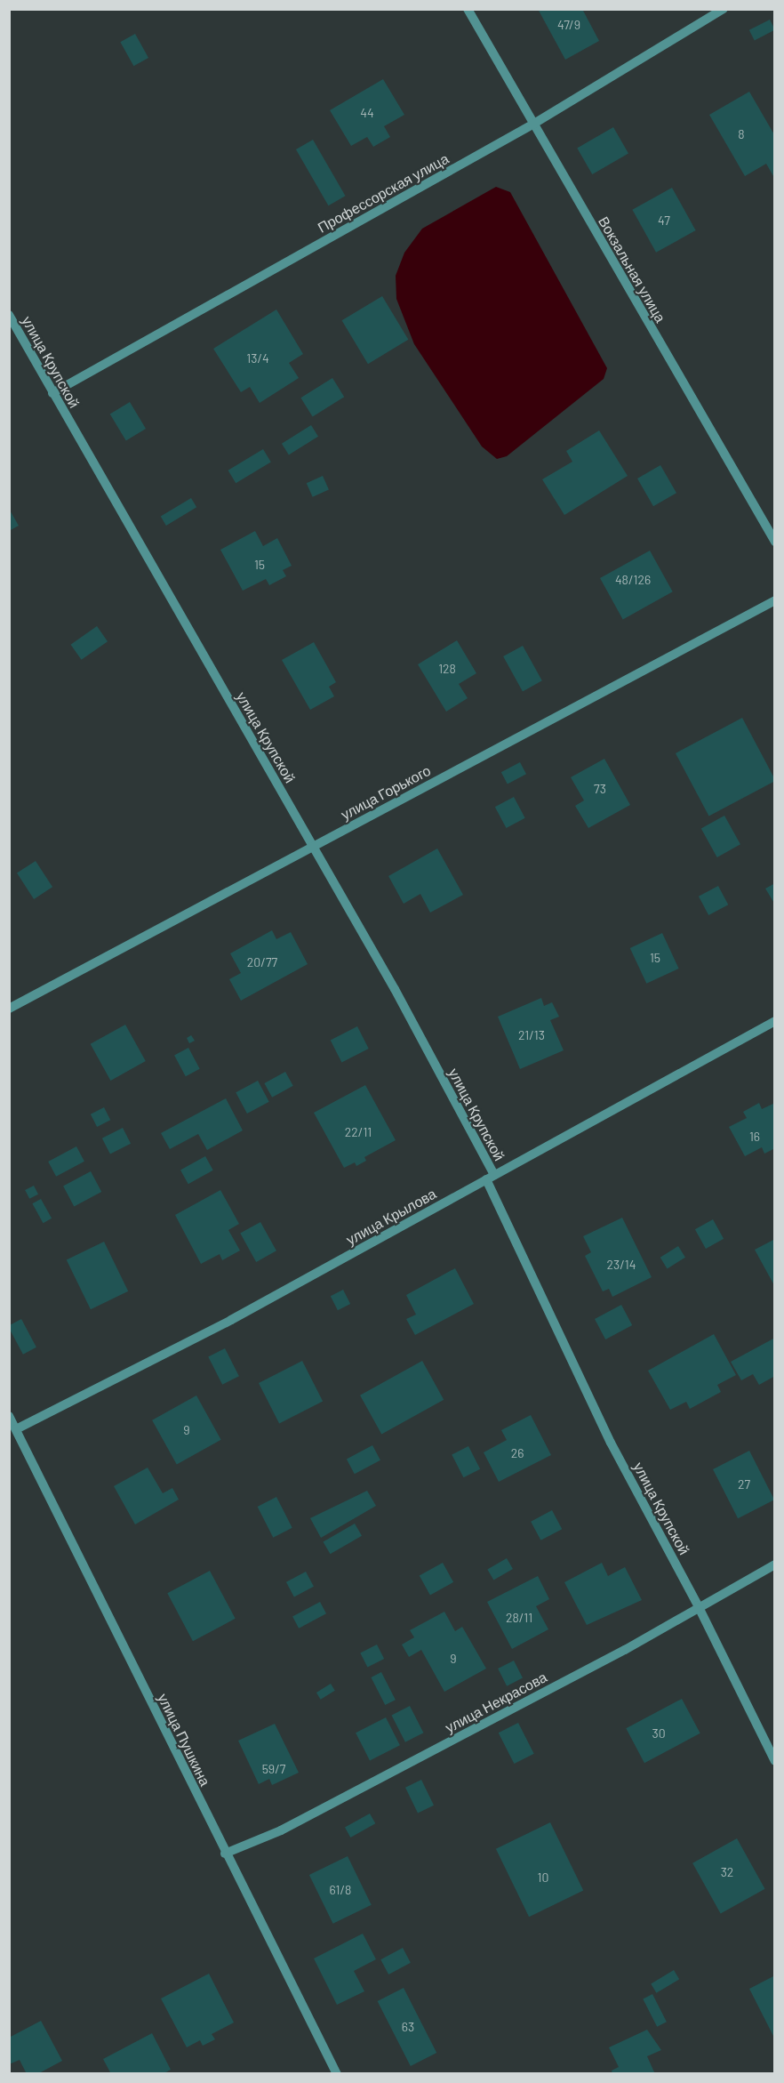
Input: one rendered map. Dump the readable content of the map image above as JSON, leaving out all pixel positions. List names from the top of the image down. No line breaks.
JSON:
{"streets":{"street":["Профессорская улица","Вокзальная улица","улица Крупской","улица Горького","улица Крылова","улица Некрасова","улица Пушкина"]},"crossings":[["Профессорская улица","Вокзальная улица"],["Профессорская улица","улица Крупской"],["улица Крупской","улица Горького"],["улица Крупской","улица Крылова"],["улица Крупской","улица Некрасова"],["улица Крылова","улица Пушкина"],["улица Некрасова","улица Пушкина"]],"house_numbers":["47/9","44","8","47","13/4","15","48/126","128","73","15","20/77","21/13","22/11","16","23/14","9","26","27","28/11","9","30","59/7","32","10","61/8","63"]}
